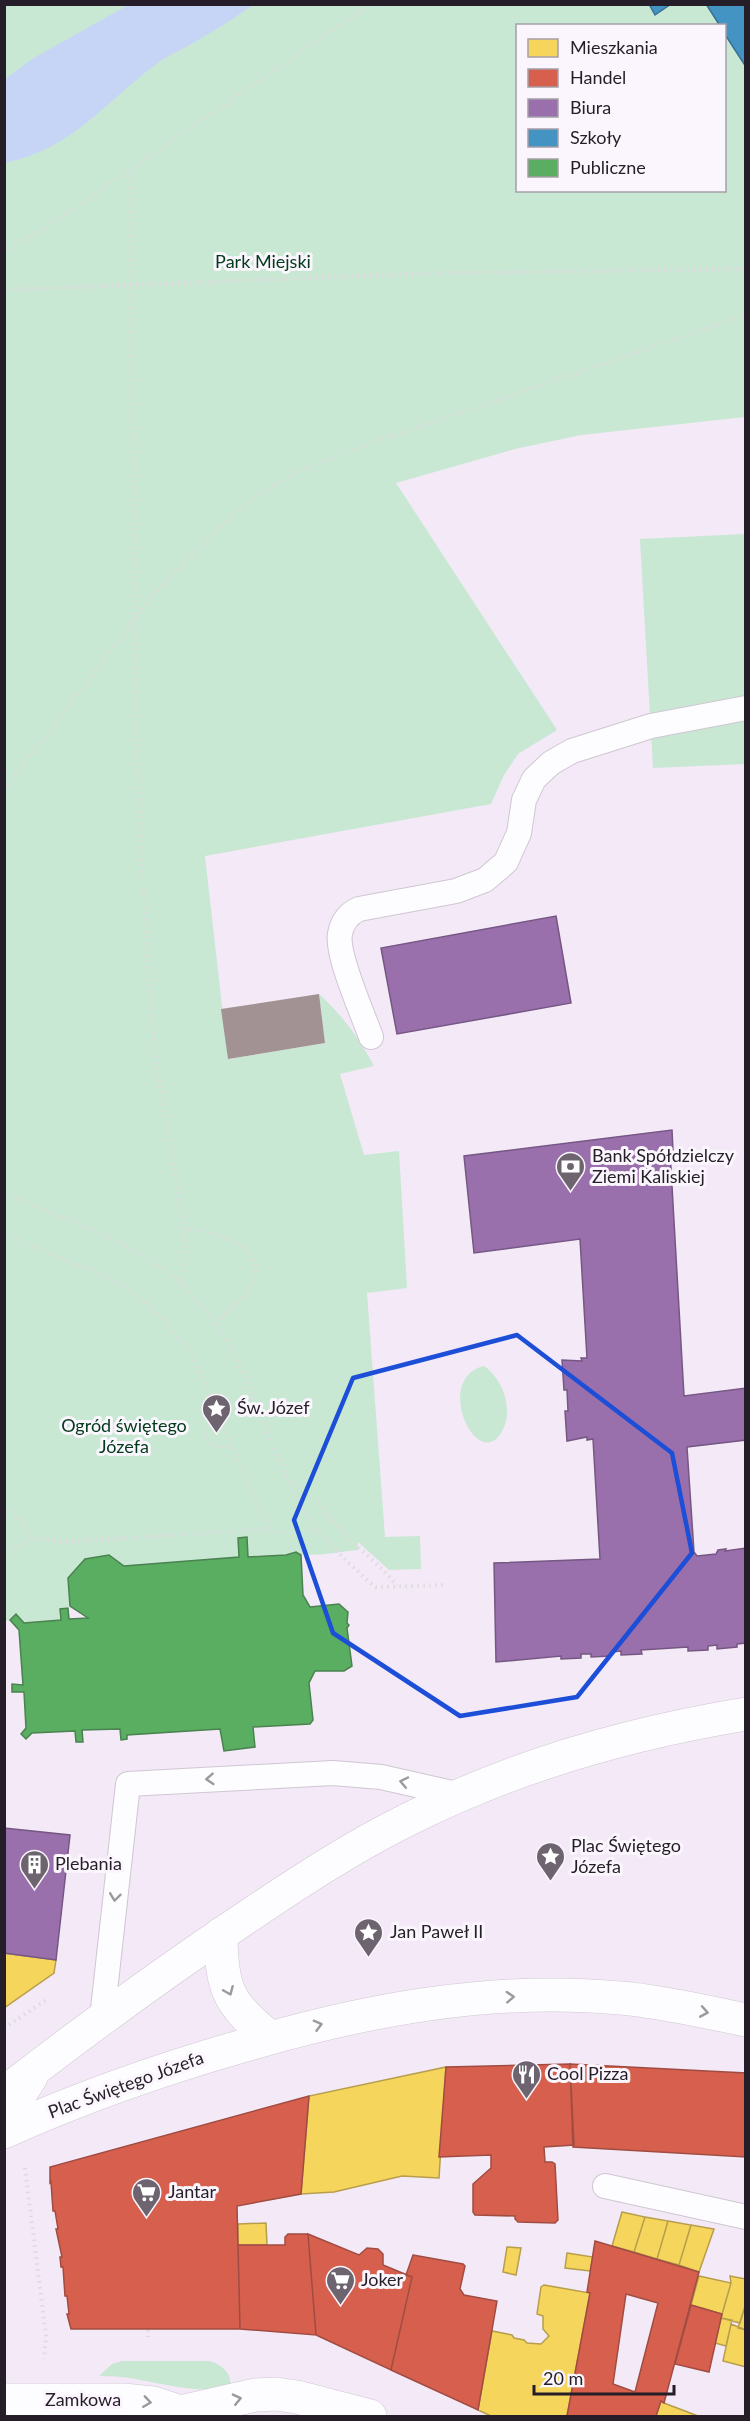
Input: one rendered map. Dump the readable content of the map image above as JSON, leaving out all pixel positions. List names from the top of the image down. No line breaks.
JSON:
{"streets":{"street":["Plac Świętego Józefa","Zamkowa"]},"one_way":["Zamkowa"],"parks":["Park Miejski","Ogród świętego Józefa"],"places":{"bank":["Bank Spółdzielczy Ziemi Kaliskiej"],"place":["Św. Józef","Plac Świętego Józefa","Jan Paweł II"],"building":["Plebania"],"restaurant":["Cool Pizza"],"supermarket":["Jantar","Joker"]},"legend":["Mieszkania","Handel","Biura","Szkoły","Publiczne"],"scale_bar":"20 m"}
